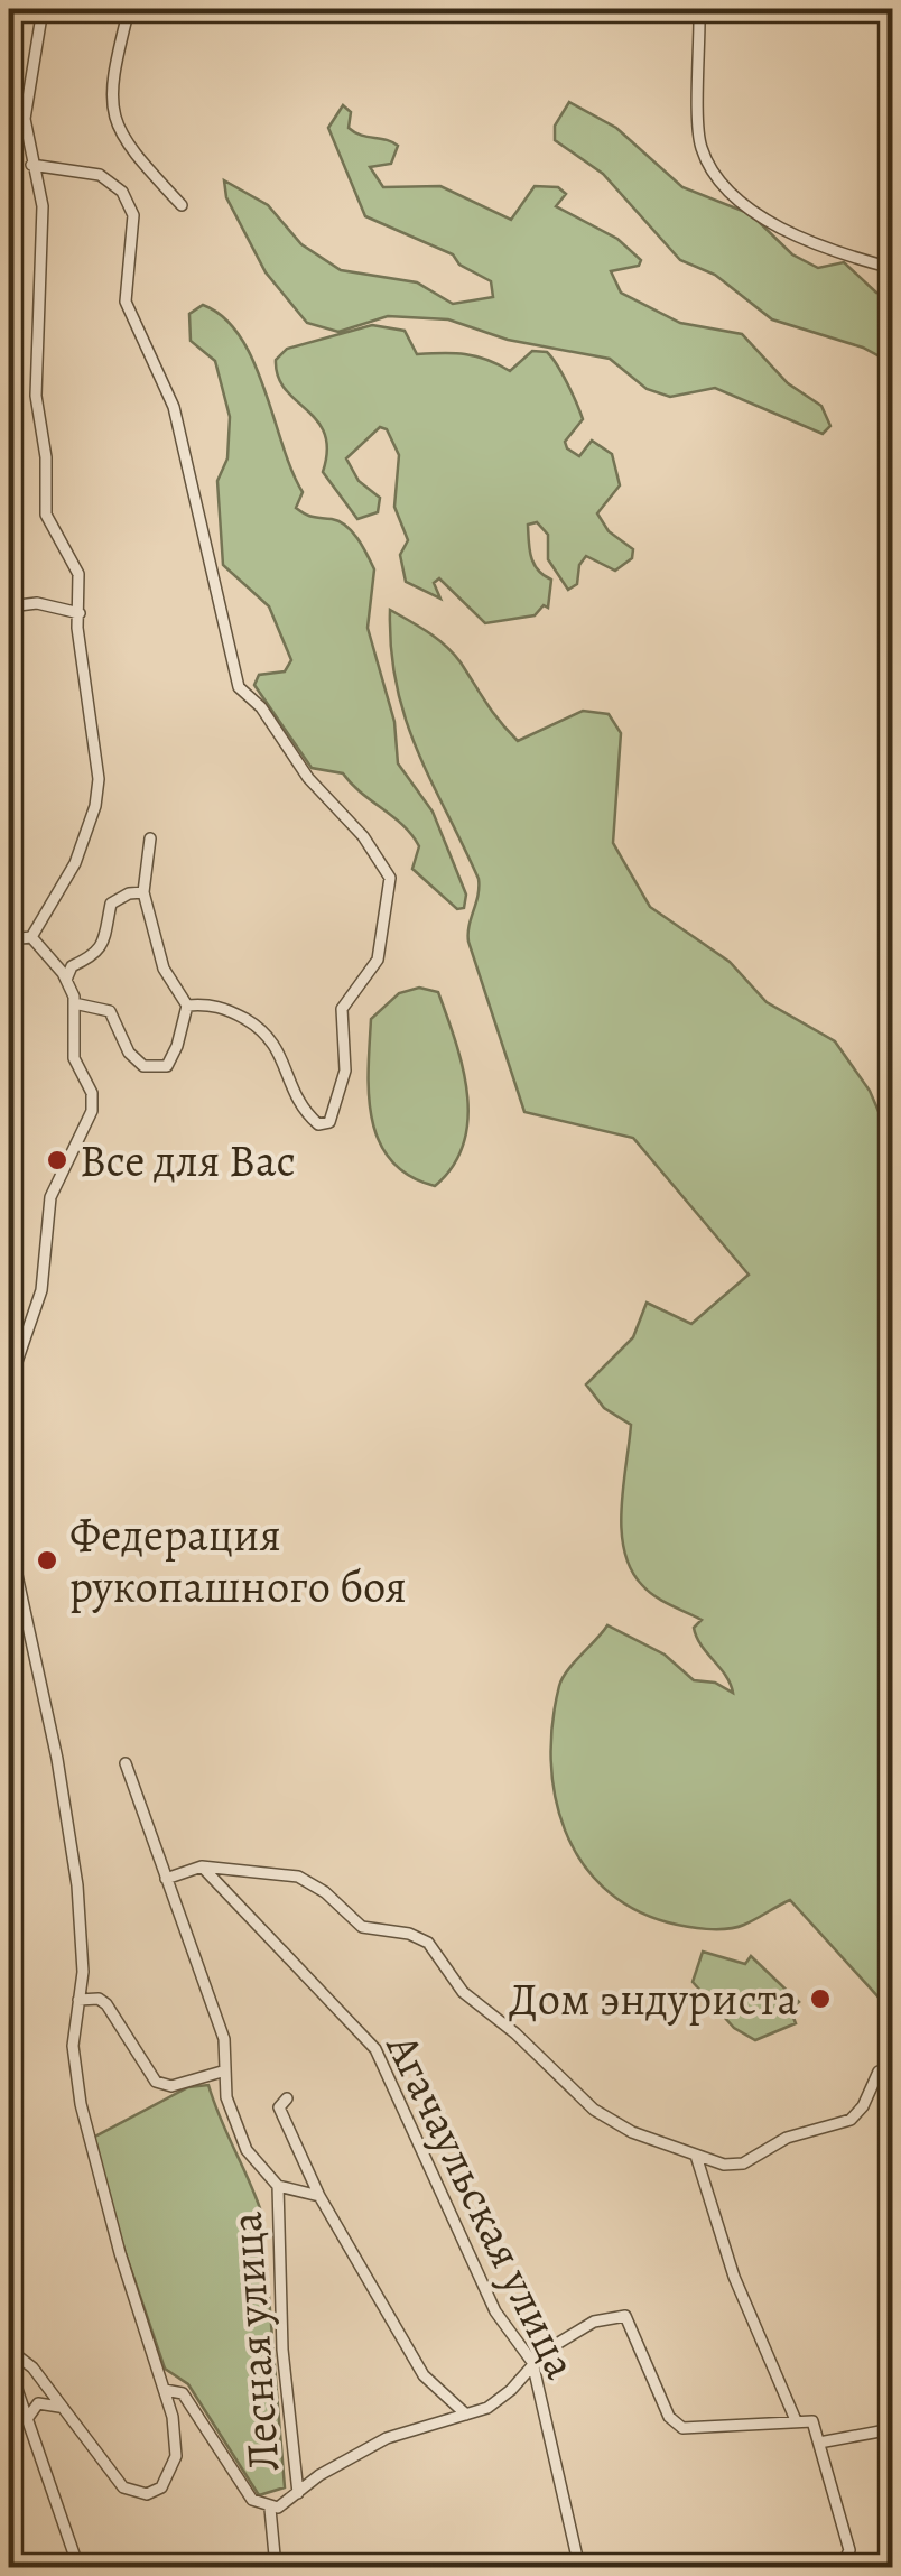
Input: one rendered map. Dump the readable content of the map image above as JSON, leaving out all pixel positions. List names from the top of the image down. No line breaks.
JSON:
{"streets":{"street":["Агачаульская улица","Лесная улица"]},"crossings":[["Агачаульская улица","Лесная улица"]],"places":["Все для Вас","Федерация рукопашного боя","Дом эндуриста"]}
